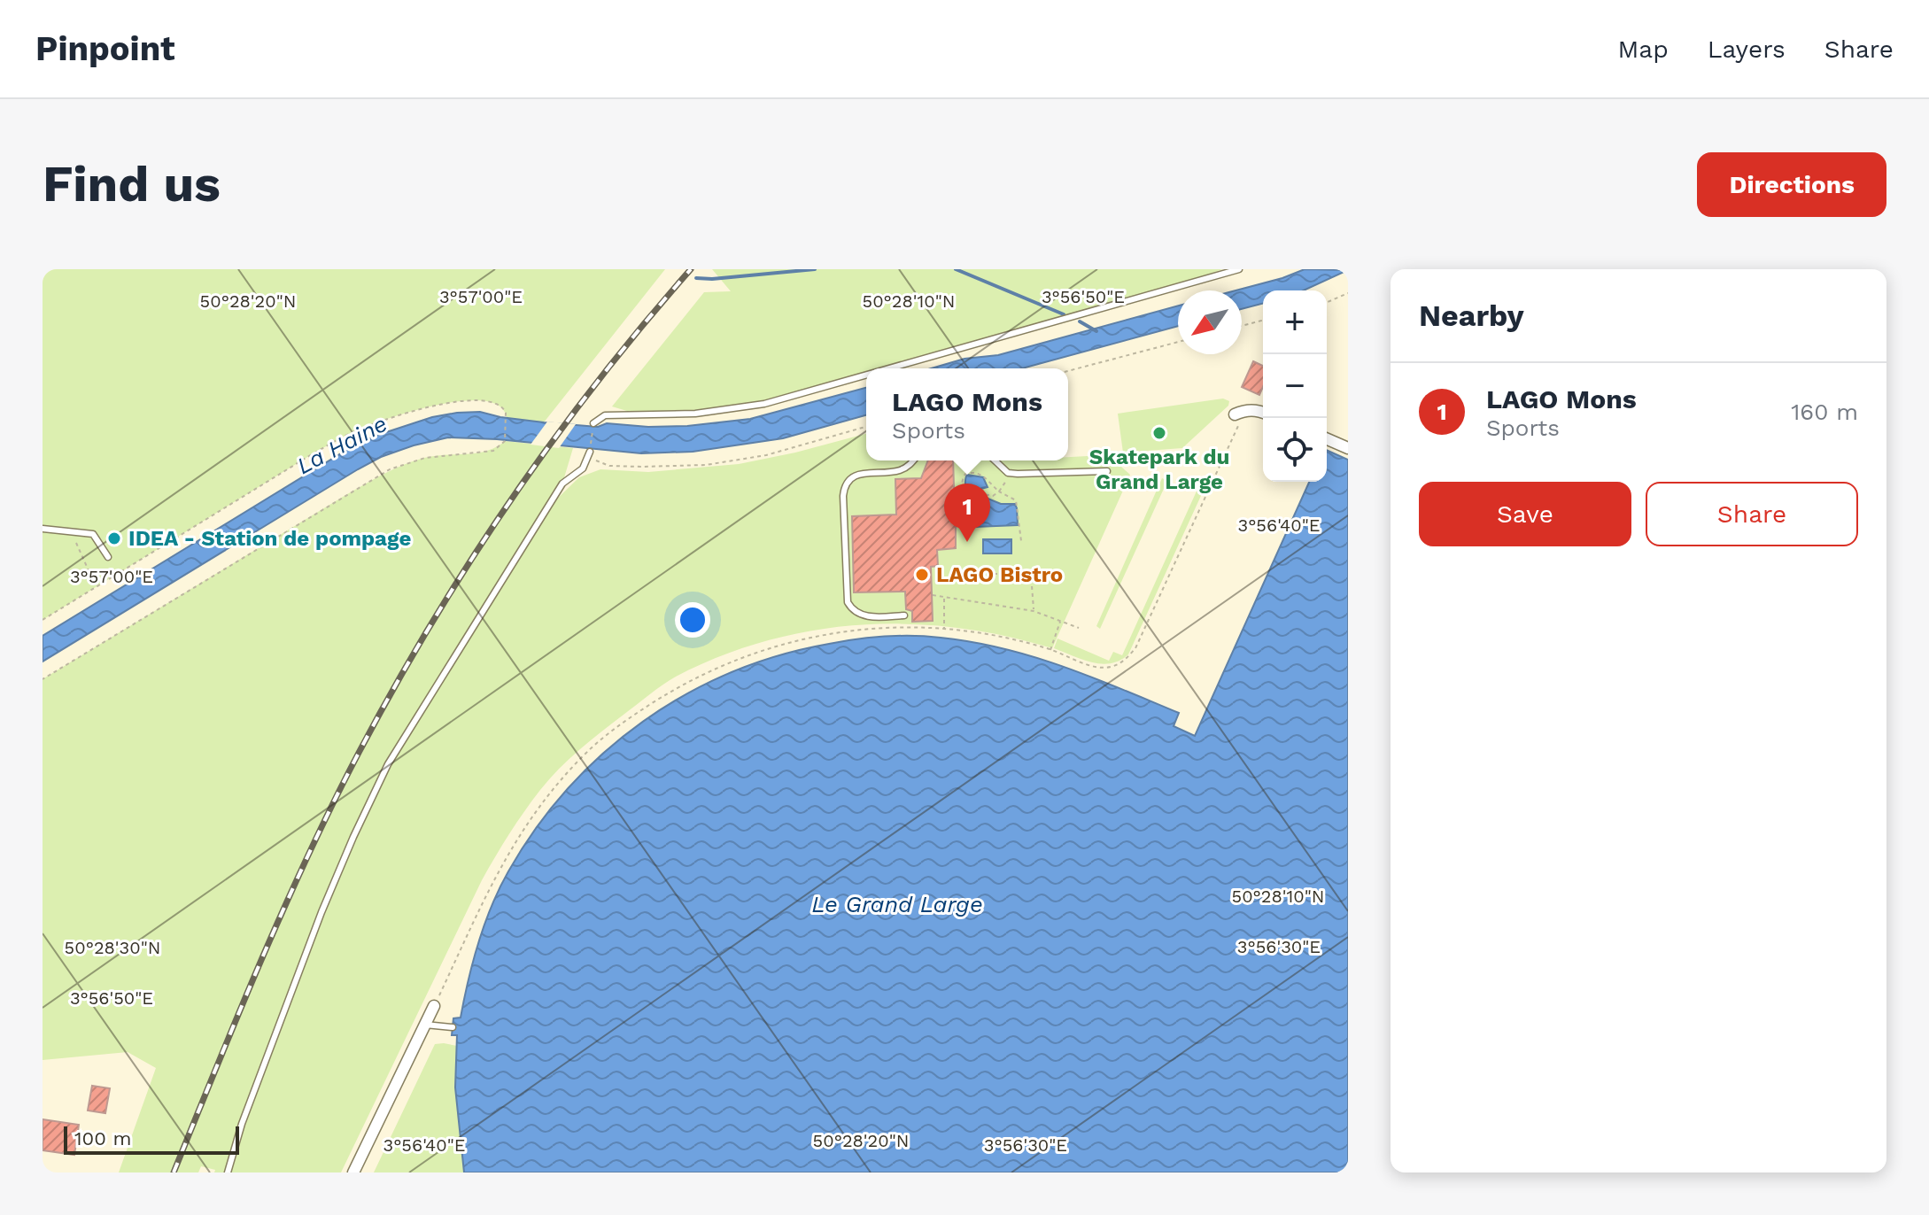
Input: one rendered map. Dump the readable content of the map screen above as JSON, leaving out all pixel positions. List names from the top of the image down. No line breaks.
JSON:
{"water":["La Haine","Le Grand Large"],"places":["Skatepark du Grand Large","IDEA - Station de pompage","LAGO Bistro"],"scale_bar":"100 m","north":"bottom left","page":{"header":"Pinpoint","nav":["Map","Layers","Share"],"buttons":["Directions",["Save","Share"]],"title":"Find us","heading":"Nearby","map_buttons":["+","−"],"list":[{"mark":"1","name":"LAGO Mons","note":"Sports","value":"160 m"}],"popup":["LAGO Mons","Sports"],"pins":"1","scale":"100 m"},"coordinates":["3°57'00\"E","3°56'50\"E","50°28'20\"N","50°28'10\"N","3°56'40\"E","3°56'30\"E","50°28'30\"N"]}
